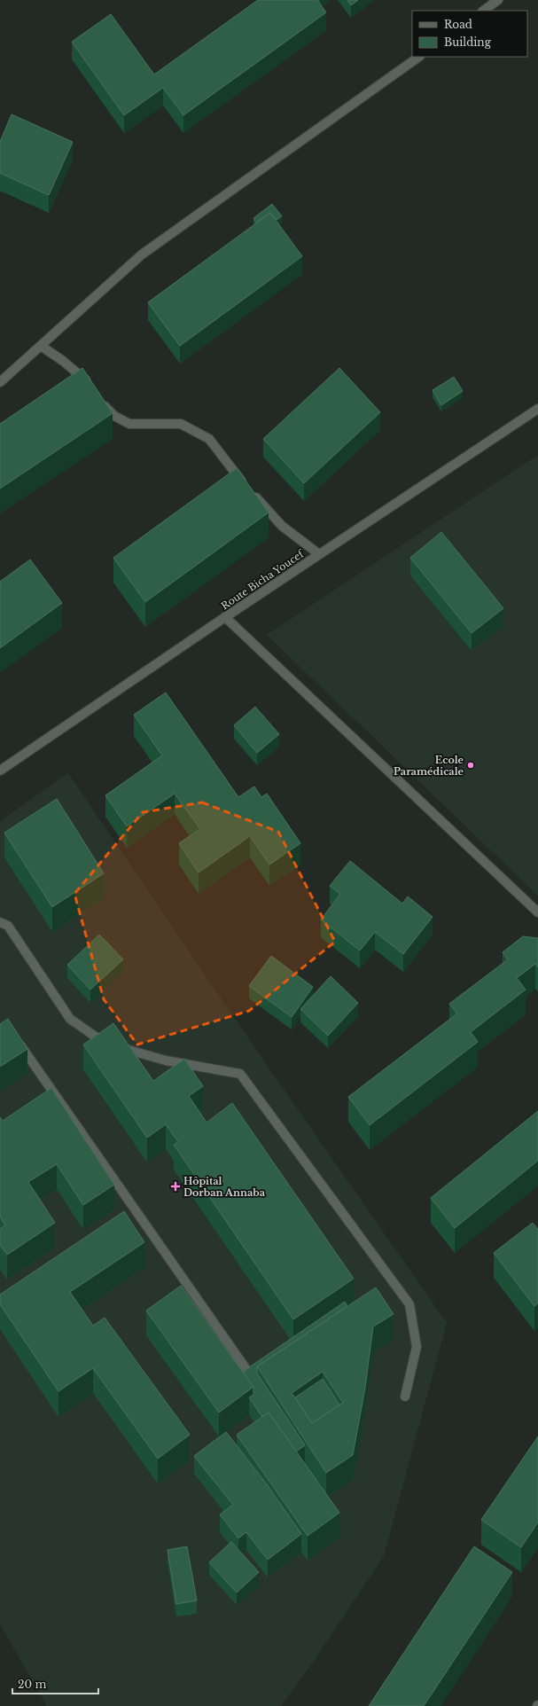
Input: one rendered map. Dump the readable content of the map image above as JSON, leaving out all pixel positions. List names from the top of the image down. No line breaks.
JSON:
{"streets":{"street":["Route Bicha Youcef"]},"places":{"other":["Ecole Paramédicale"],"health":["Hôpital Dorban Annaba"]},"legend":["Road","Building"],"scale_bar":"20 m"}
